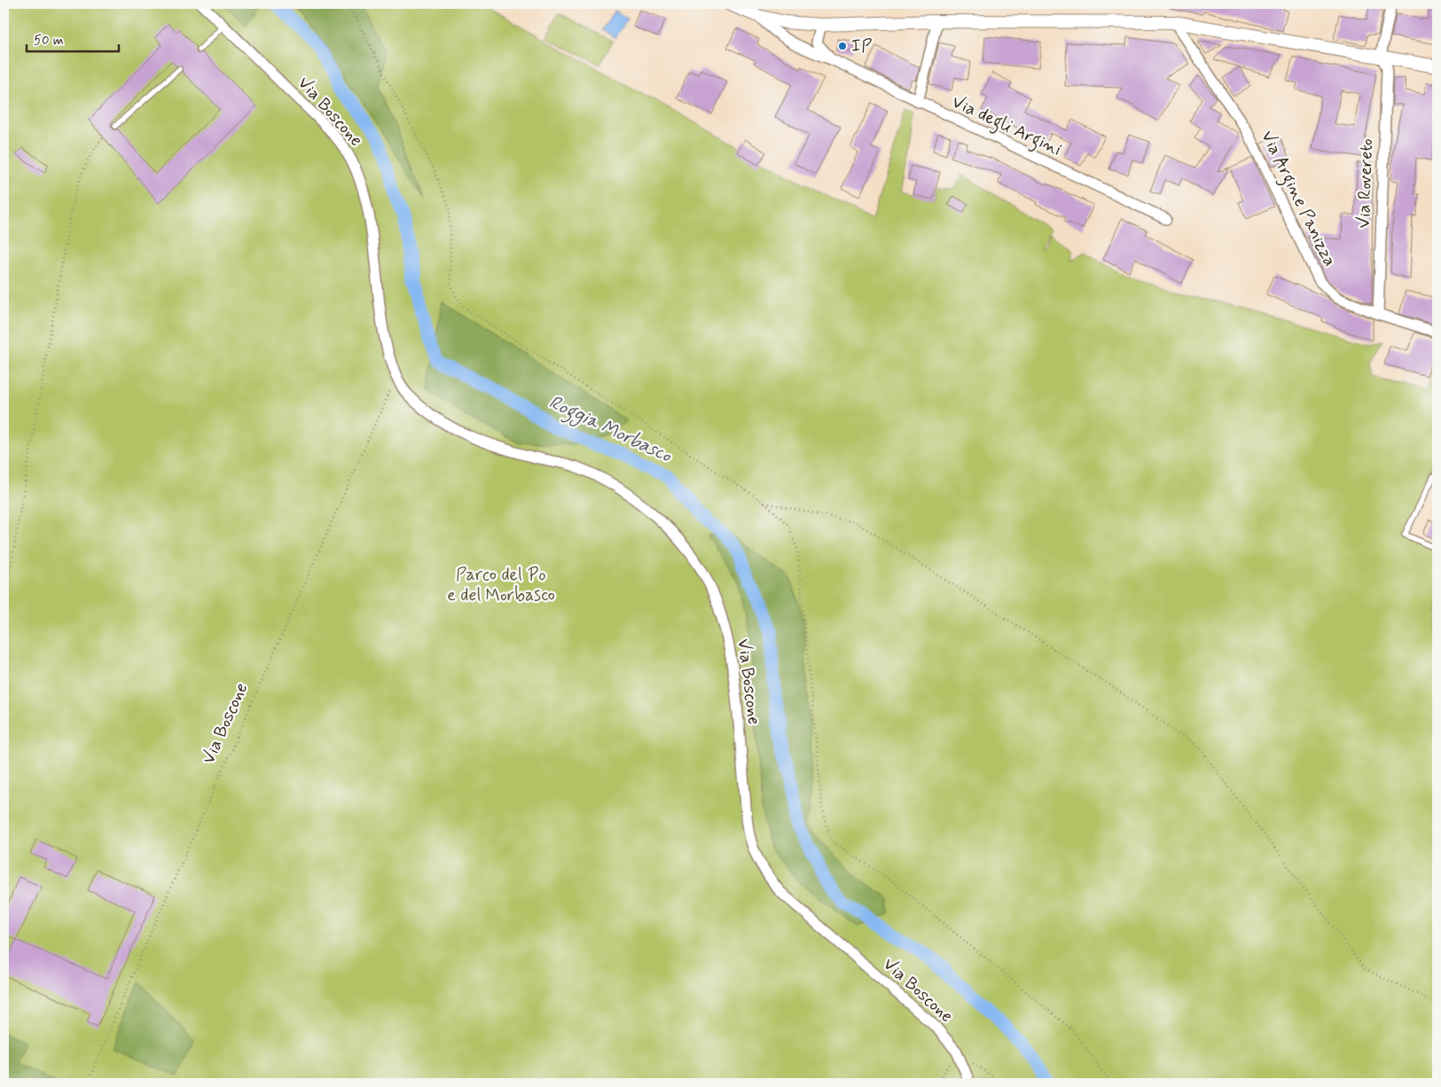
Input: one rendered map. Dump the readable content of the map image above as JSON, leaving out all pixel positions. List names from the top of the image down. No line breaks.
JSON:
{"streets":{"street":["Via Boscone","Via degli Argini","Via Rovereto","Via Argine Panizza"]},"crossings":[["Via Rovereto","Via Argine Panizza"]],"water":["Roggia Morbasco"],"parks":["Parco del Po e del Morbasco"],"places":["IP"],"scale_bar":"50 m"}
